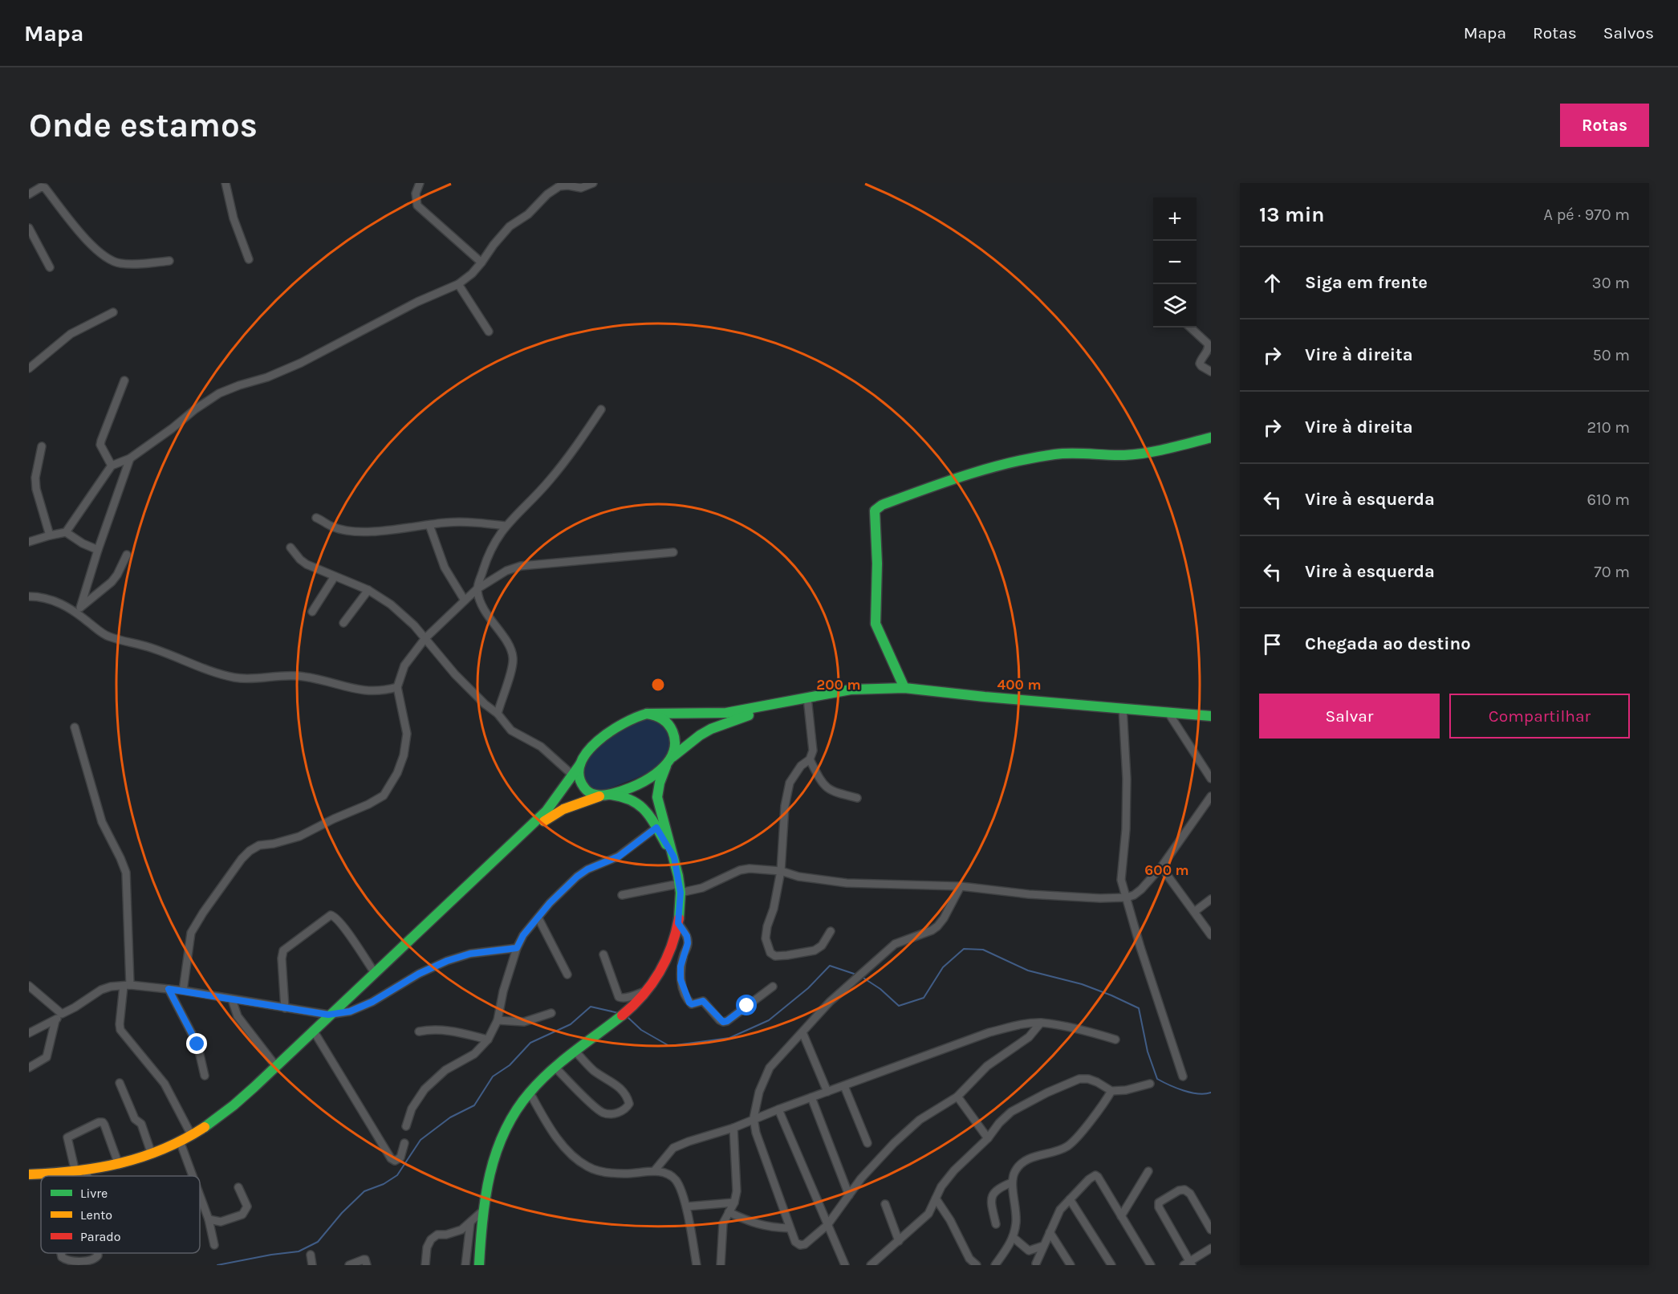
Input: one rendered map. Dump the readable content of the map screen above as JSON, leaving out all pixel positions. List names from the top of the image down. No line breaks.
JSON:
{"legend":["Livre","Lento","Parado"],"page":{"header":"Mapa","nav":["Mapa","Rotas","Salvos"],"buttons":["Rotas",["Salvar","Compartilhar"]],"title":"Onde estamos","heading":["13 min","A pé · 970 m"],"map_buttons":["+","−"],"list":[["Siga em frente","30 m"],["Vire à direita","50 m"],["Vire à direita","210 m"],["Vire à esquerda","610 m"],["Vire à esquerda","70 m"],"Chegada ao destino"]},"rings":["200 m","400 m","600 m"]}
